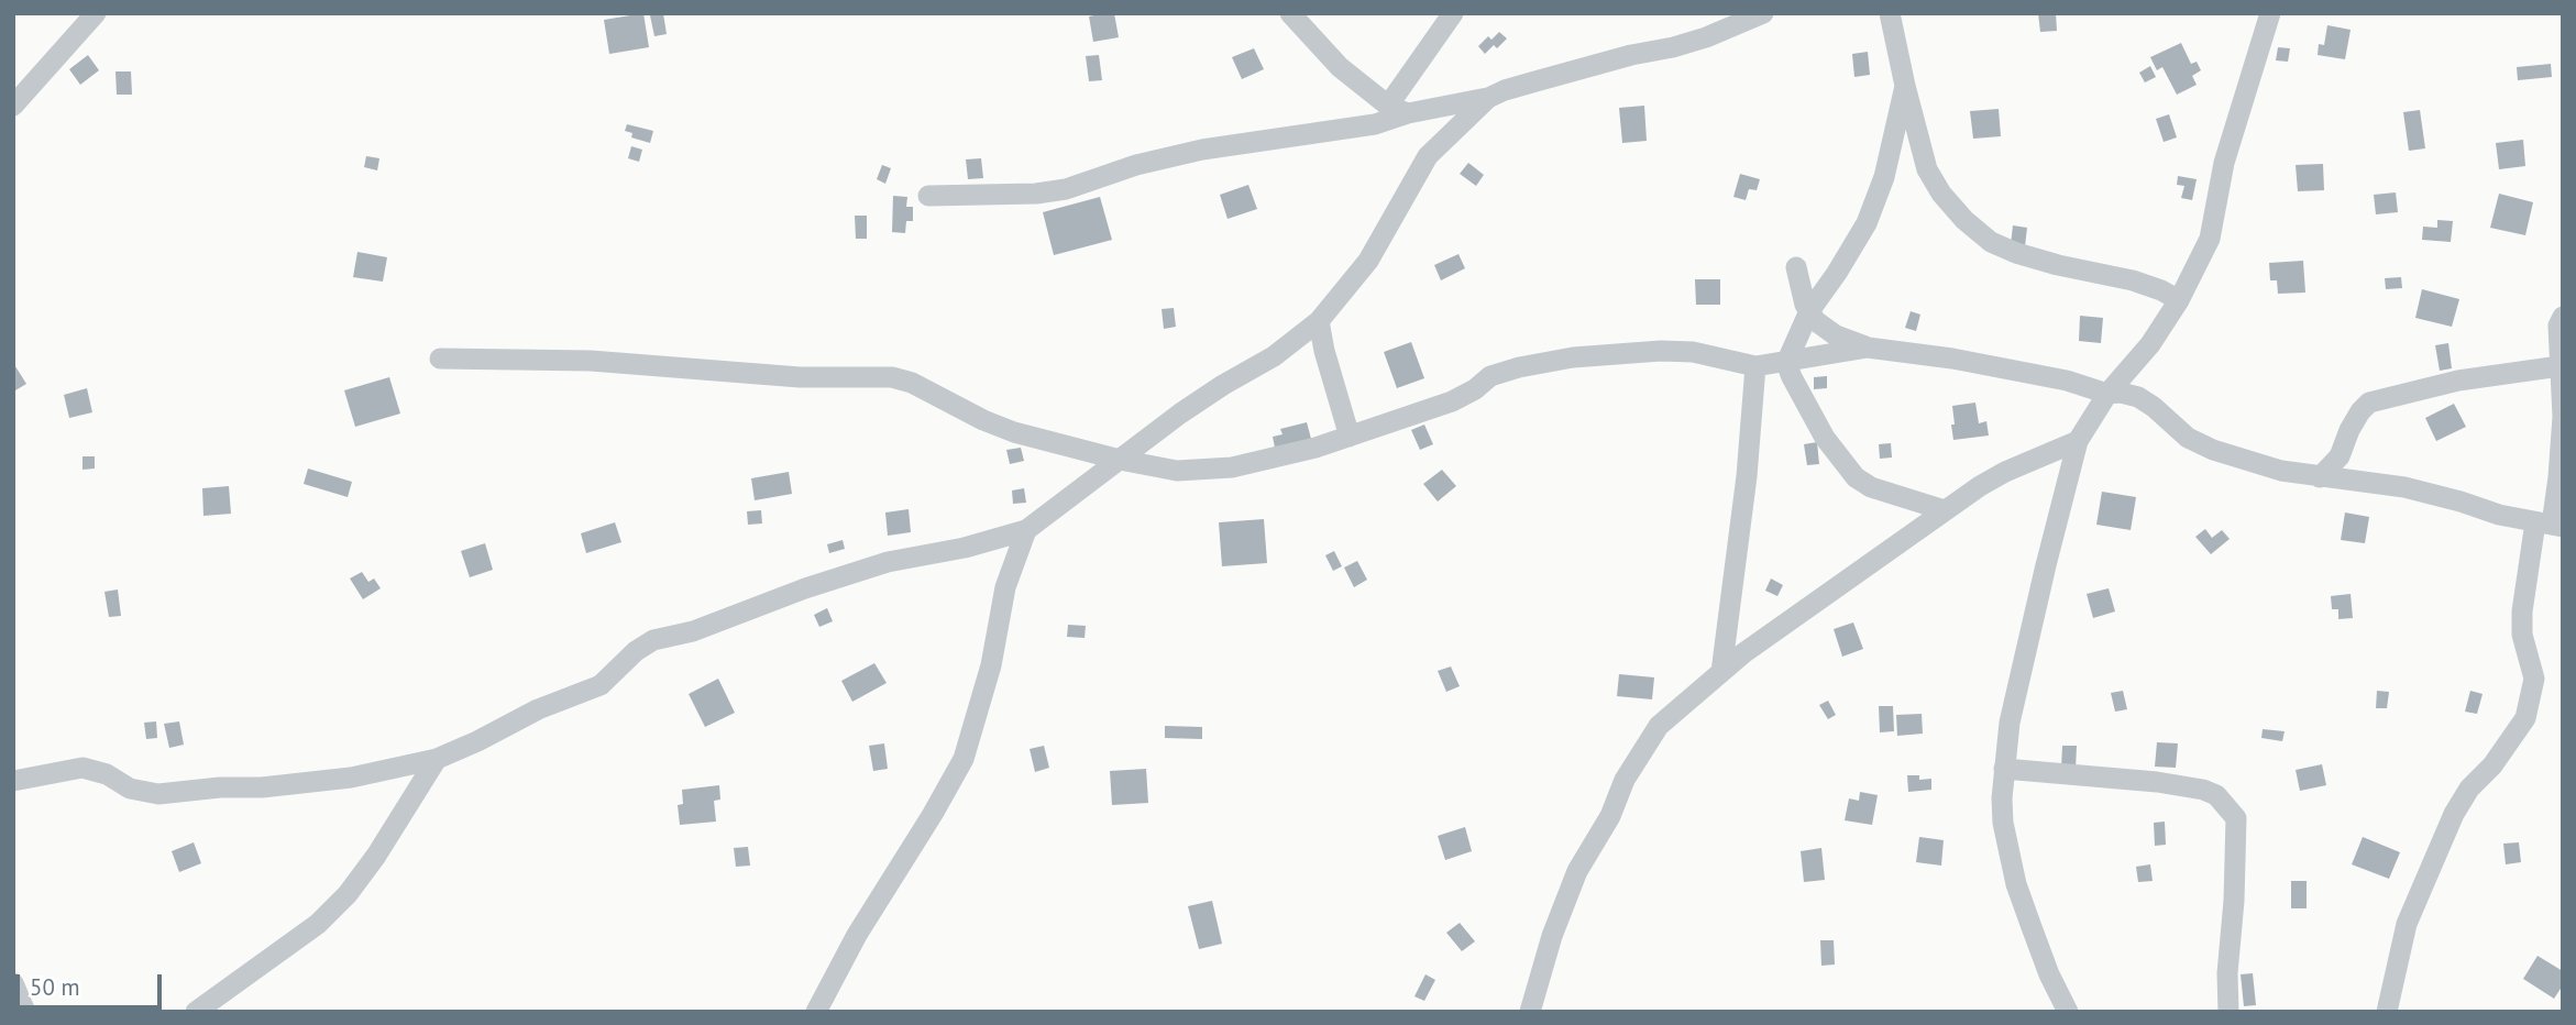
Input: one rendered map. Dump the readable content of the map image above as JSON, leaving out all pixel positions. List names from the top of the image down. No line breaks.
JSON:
{"scale_bar":"50 m"}
